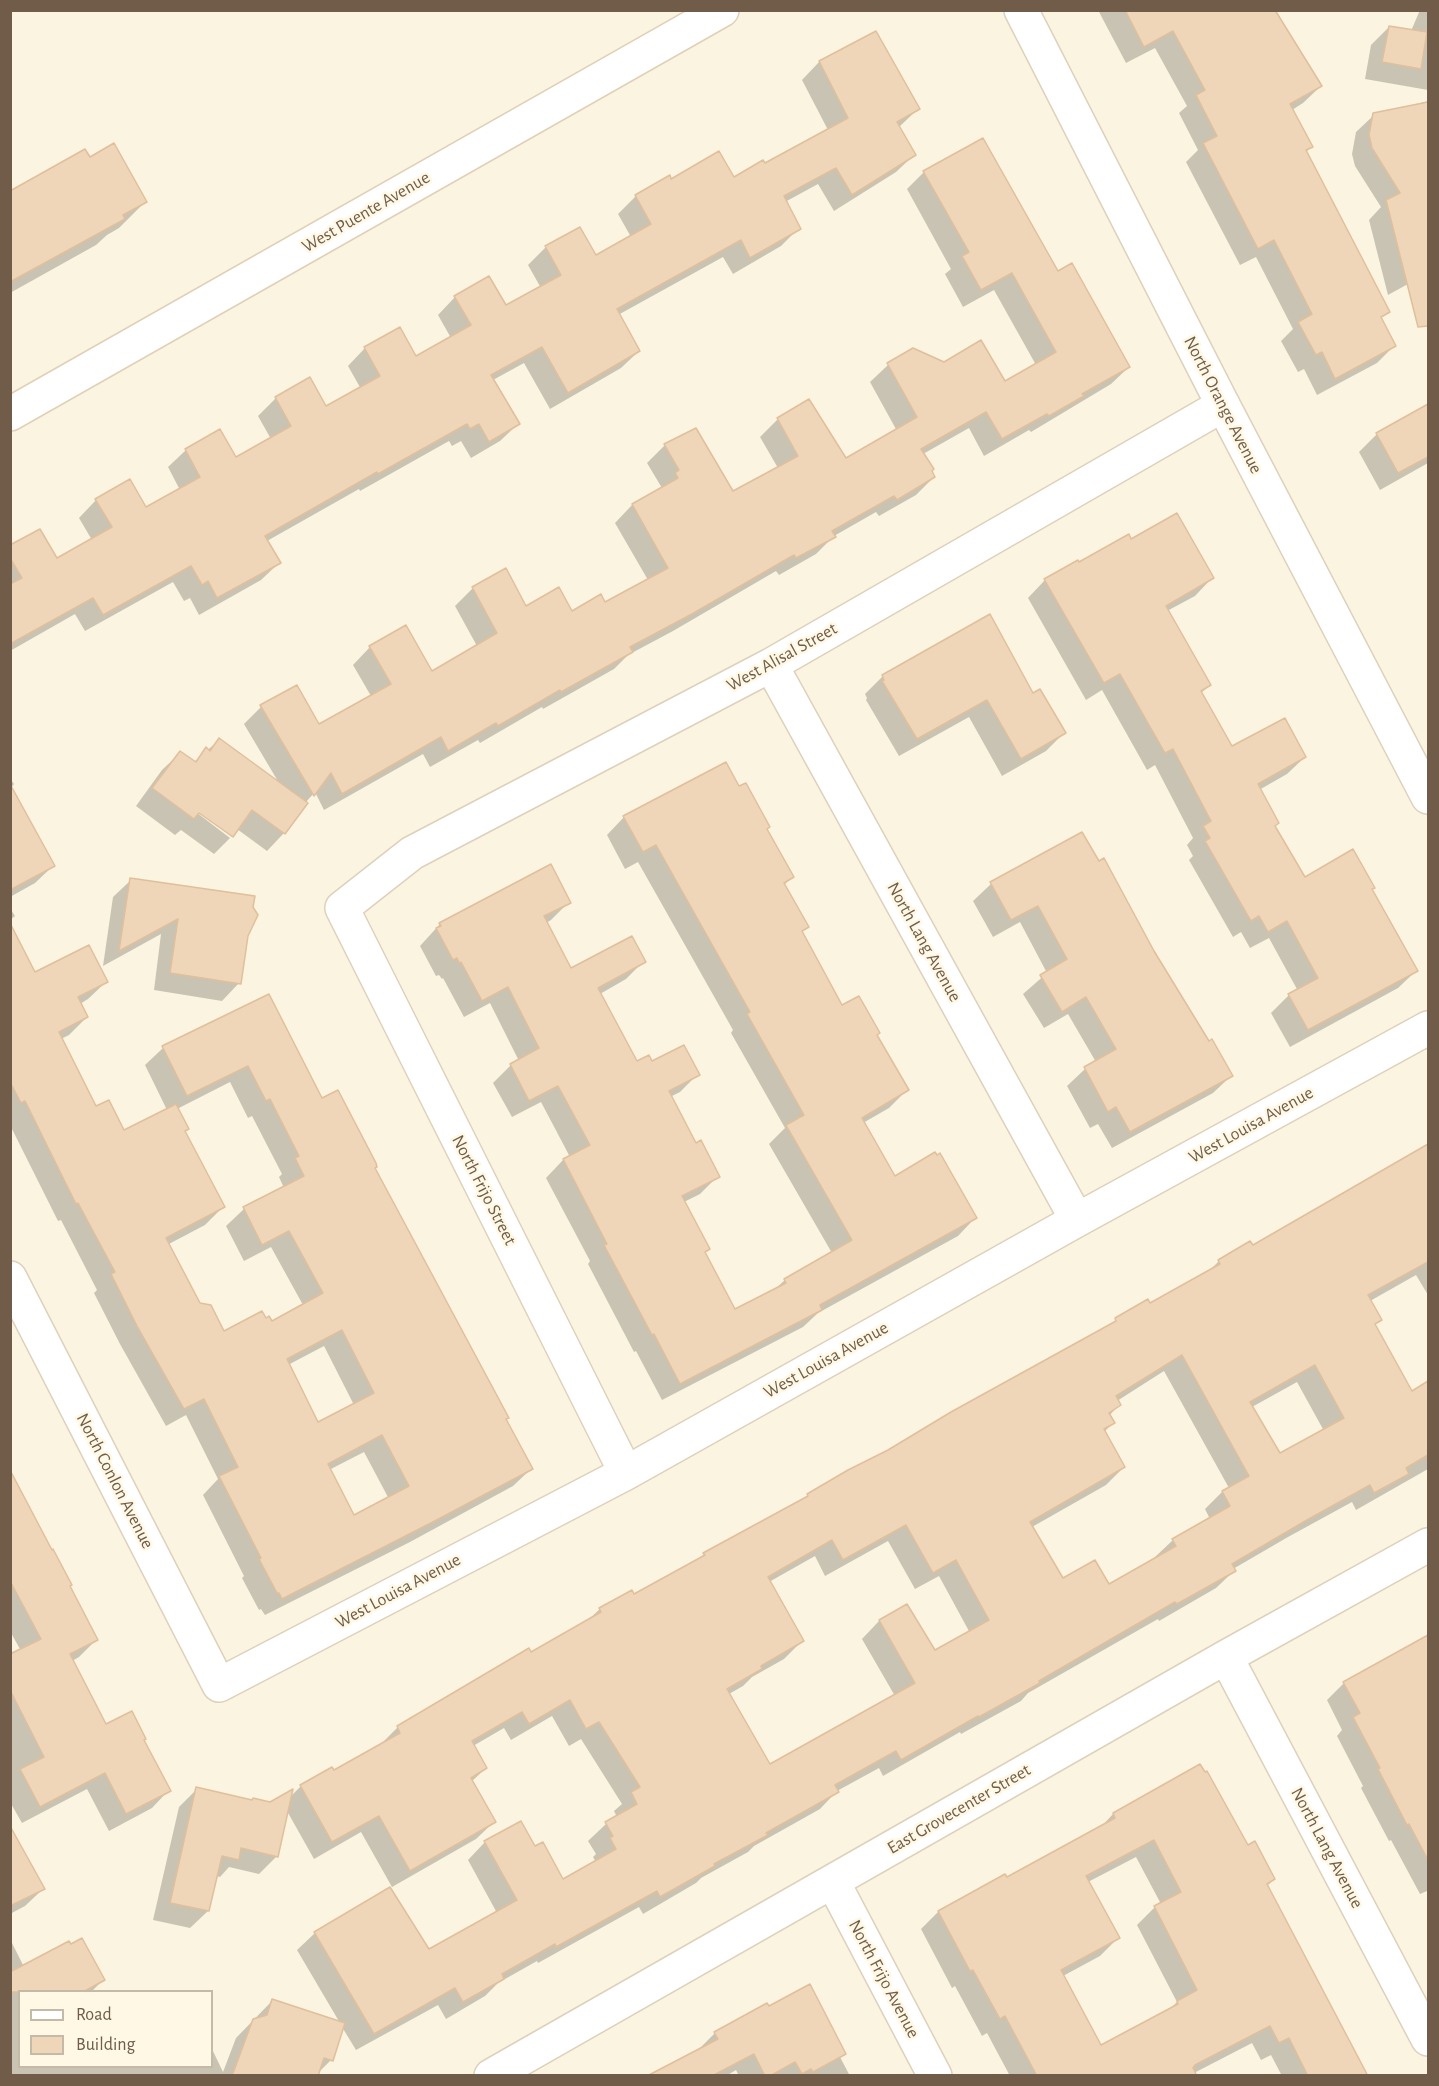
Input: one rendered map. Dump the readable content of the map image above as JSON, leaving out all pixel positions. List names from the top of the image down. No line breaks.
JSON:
{"streets":{"street":["West Puente Avenue","North Orange Avenue","West Alisal Street","North Lang Avenue","West Louisa Avenue","North Frijo Street","North Conlon Avenue","East Grovecenter Street","North Frijo Avenue"]},"crossings":[["North Orange Avenue","West Alisal Street"],["West Alisal Street","North Lang Avenue"],["West Alisal Street","North Frijo Street"],["North Lang Avenue","West Louisa Avenue"],["North Lang Avenue","East Grovecenter Street"],["West Louisa Avenue","North Frijo Street"],["West Louisa Avenue","North Conlon Avenue"],["East Grovecenter Street","North Frijo Avenue"]],"legend":["Road","Building"]}
